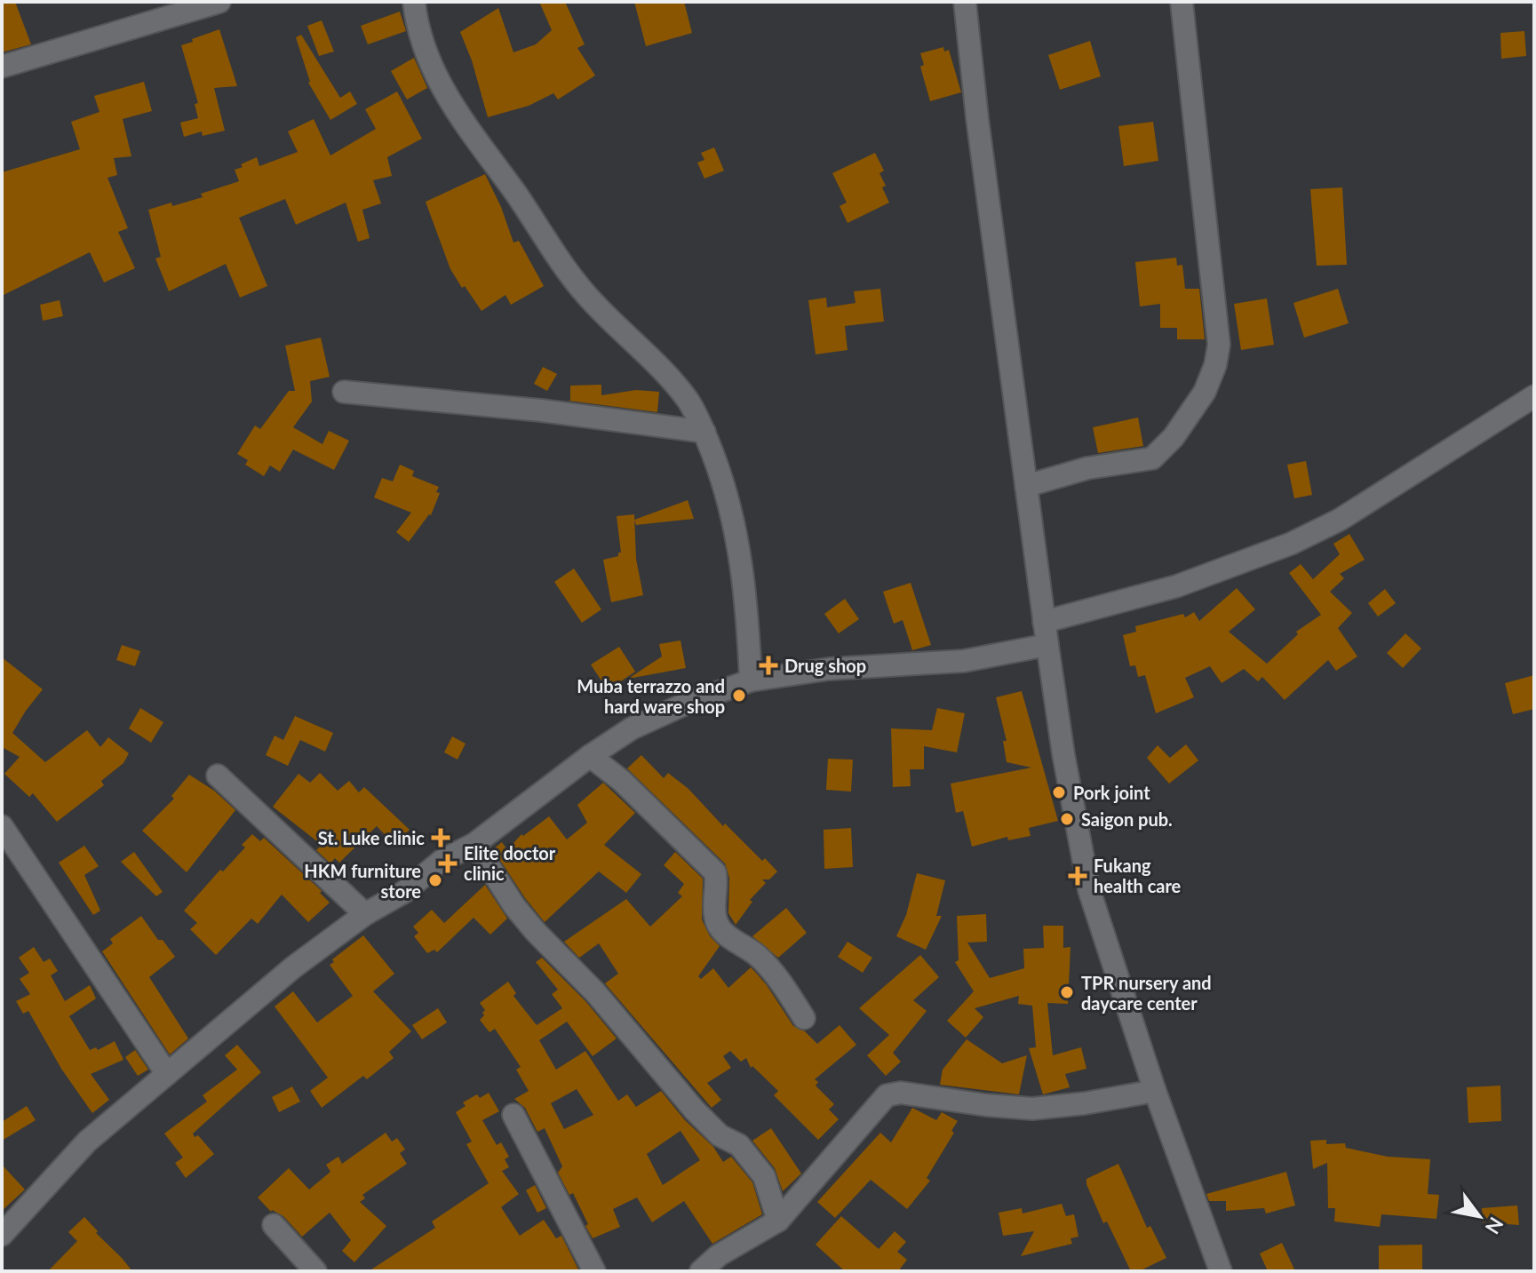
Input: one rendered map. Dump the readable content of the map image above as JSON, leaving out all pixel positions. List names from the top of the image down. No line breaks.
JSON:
{"places":{"health":["Drug shop","St. Luke clinic","Elite doctor clinic","Fukang health care"],"other":["Muba terrazzo and hard ware shop","Pork joint","Saigon pub.","HKM furniture store","TPR nursery and daycare center"]},"north":"bottom right"}
